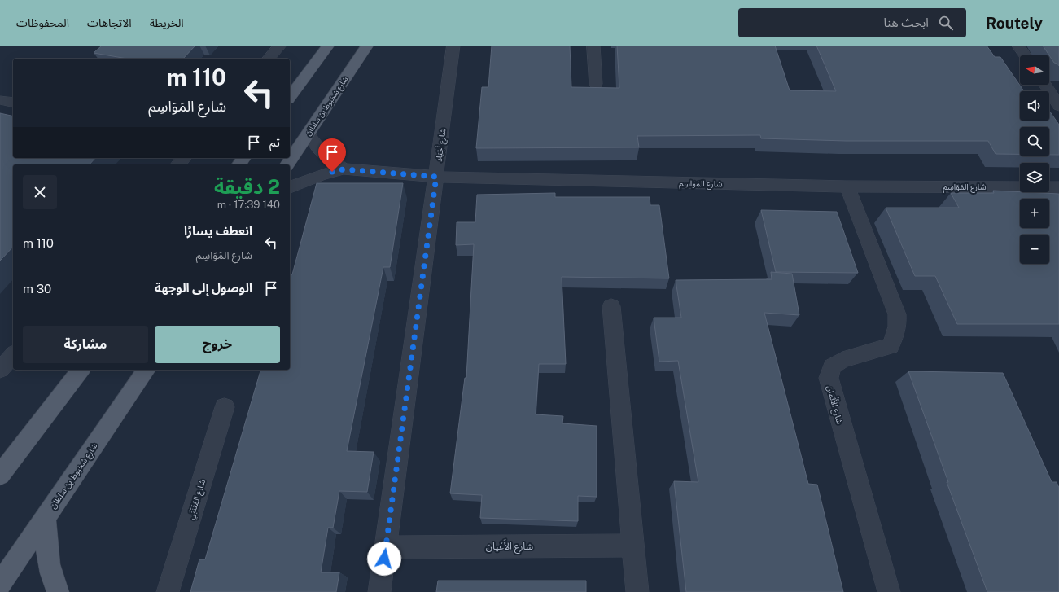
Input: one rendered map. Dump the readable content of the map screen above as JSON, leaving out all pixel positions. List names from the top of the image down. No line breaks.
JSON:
{"streets":{"main road":["شارع شخبوط بن سلطان"],"street":["شارع أجْيَاد","شارع المَوَاسِم","شارع الأَثْمَان","شارع المُتَنَبِّي","شارع الأَعْيان"]},"crossings":[["شارع أجْيَاد","شارع المَوَاسِم"],["شارع أجْيَاد","شارع الأَعْيان"],["شارع المَوَاسِم","شارع الأَثْمَان"]],"north":"left","page":{"header":"Routely","search":"ابحث هنا","nav":["الخريطة","الاتجاهات","المحفوظات"],"map_buttons":["+","−"],"turn":["110 m","شارع المَوَاسِم"],"then":"ثم","heading":["2 دقيقة","140 m · 17:39"],"list":[{"name":"انعطف يسارًا","note":"شارع المَوَاسِم","value":"110 m"},{"name":"الوصول إلى الوجهة","value":"30 m"}],"buttons":["خروج","مشاركة"]}}
